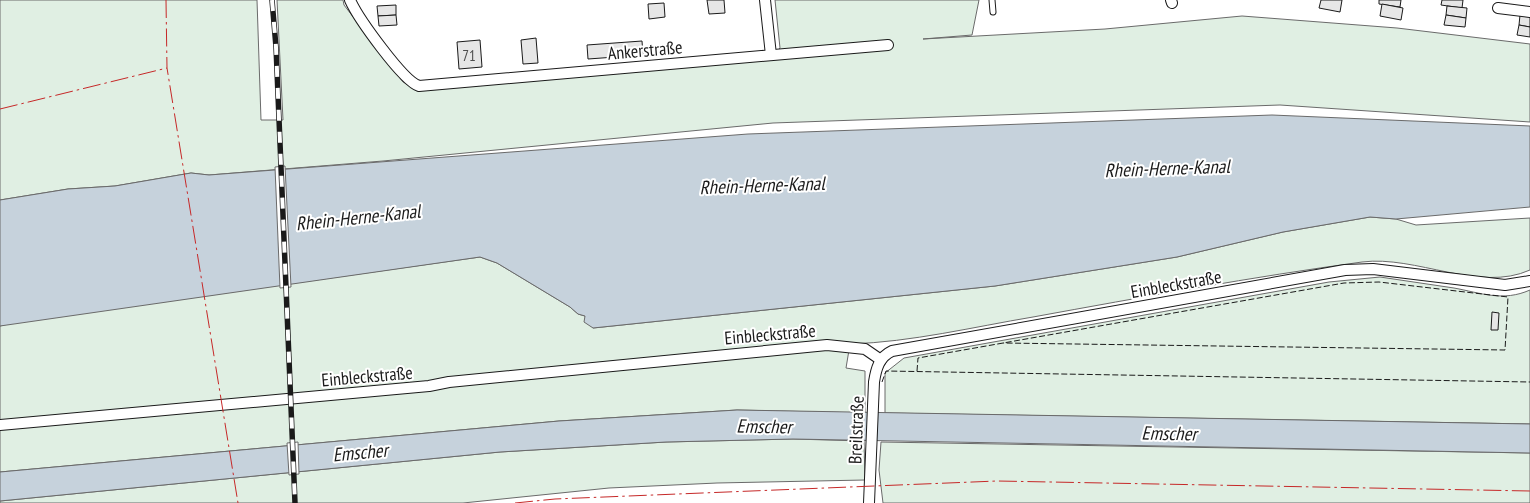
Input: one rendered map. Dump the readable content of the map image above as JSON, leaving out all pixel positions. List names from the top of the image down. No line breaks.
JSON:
{"streets":{"street":["Ankerstraße","Einbleckstraße","Breilstraße"]},"crossings":[["Einbleckstraße","Breilstraße"]],"water":["Rhein-Herne-Kanal","Emscher"],"house_numbers":["71"]}
